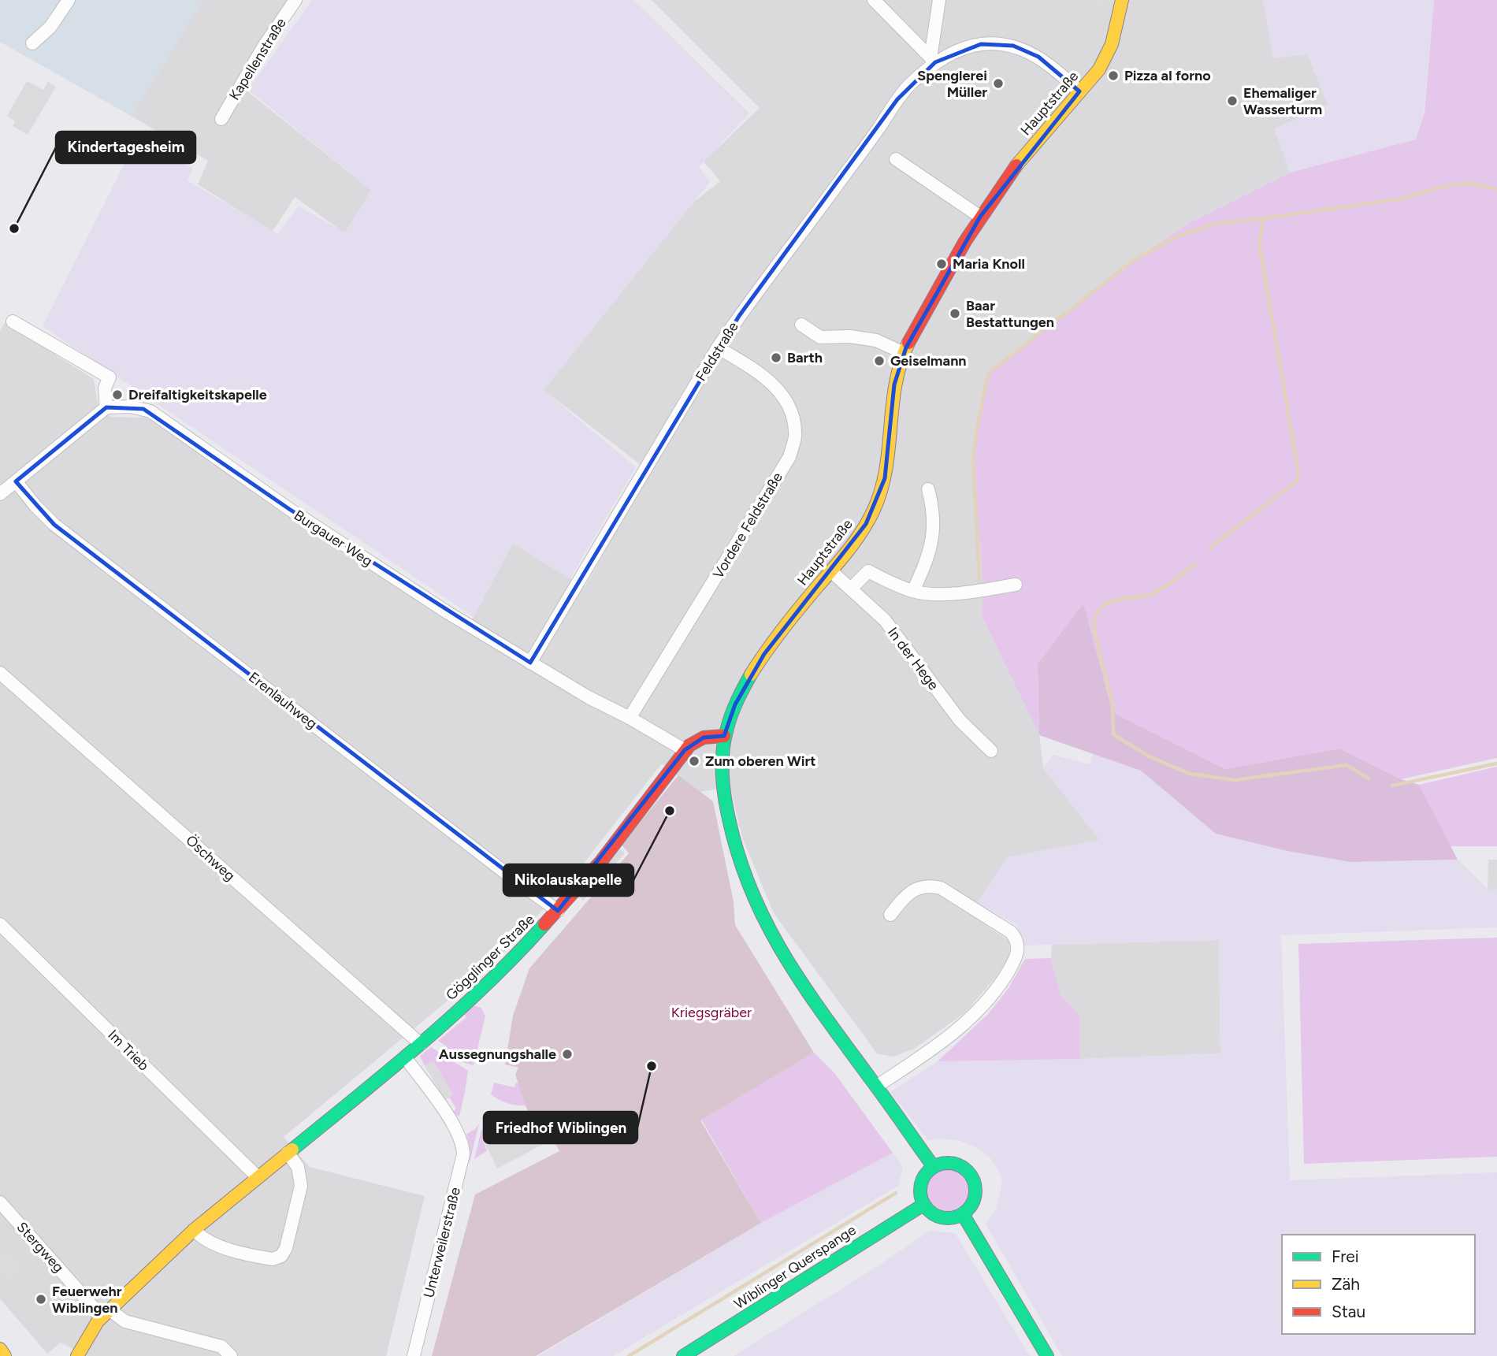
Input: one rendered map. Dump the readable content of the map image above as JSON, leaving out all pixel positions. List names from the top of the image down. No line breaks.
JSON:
{"streets":{"main road":["Hauptstraße","Gögglinger Straße","Wiblinger Querspange"],"street":["Kapellenstraße","Feldstraße","Vordere Feldstraße","Burgauer Weg","In der Hege","Erenlauhweg","Öschweg","Im Trieb","Unterweilerstraße","Stergweg"]},"crossings":[["Hauptstraße","Feldstraße"],["Hauptstraße","In der Hege"],["Hauptstraße","Gögglinger Straße"],["Hauptstraße","Wiblinger Querspange"],["Feldstraße","Vordere Feldstraße"],["Feldstraße","Burgauer Weg"],["Vordere Feldstraße","Burgauer Weg"],["Burgauer Weg","Gögglinger Straße"],["Erenlauhweg","Gögglinger Straße"],["Öschweg","Gögglinger Straße"],["Gögglinger Straße","Im Trieb"],["Gögglinger Straße","Unterweilerstraße"],["Gögglinger Straße","Stergweg"]],"parks":["Kriegsgräber"],"places":["Pizza al forno","Spenglerei Müller","Ehemaliger Wasserturm","Kindertagesheim","Maria Knoll","Baar Bestattungen","Barth","Geiselmann","Dreifaltigkeitskapelle","Zum oberen Wirt","Nikolauskapelle","Aussegnungshalle","Friedhof Wiblingen","Feuerwehr Wiblingen"],"legend":["Frei","Zäh","Stau"]}
